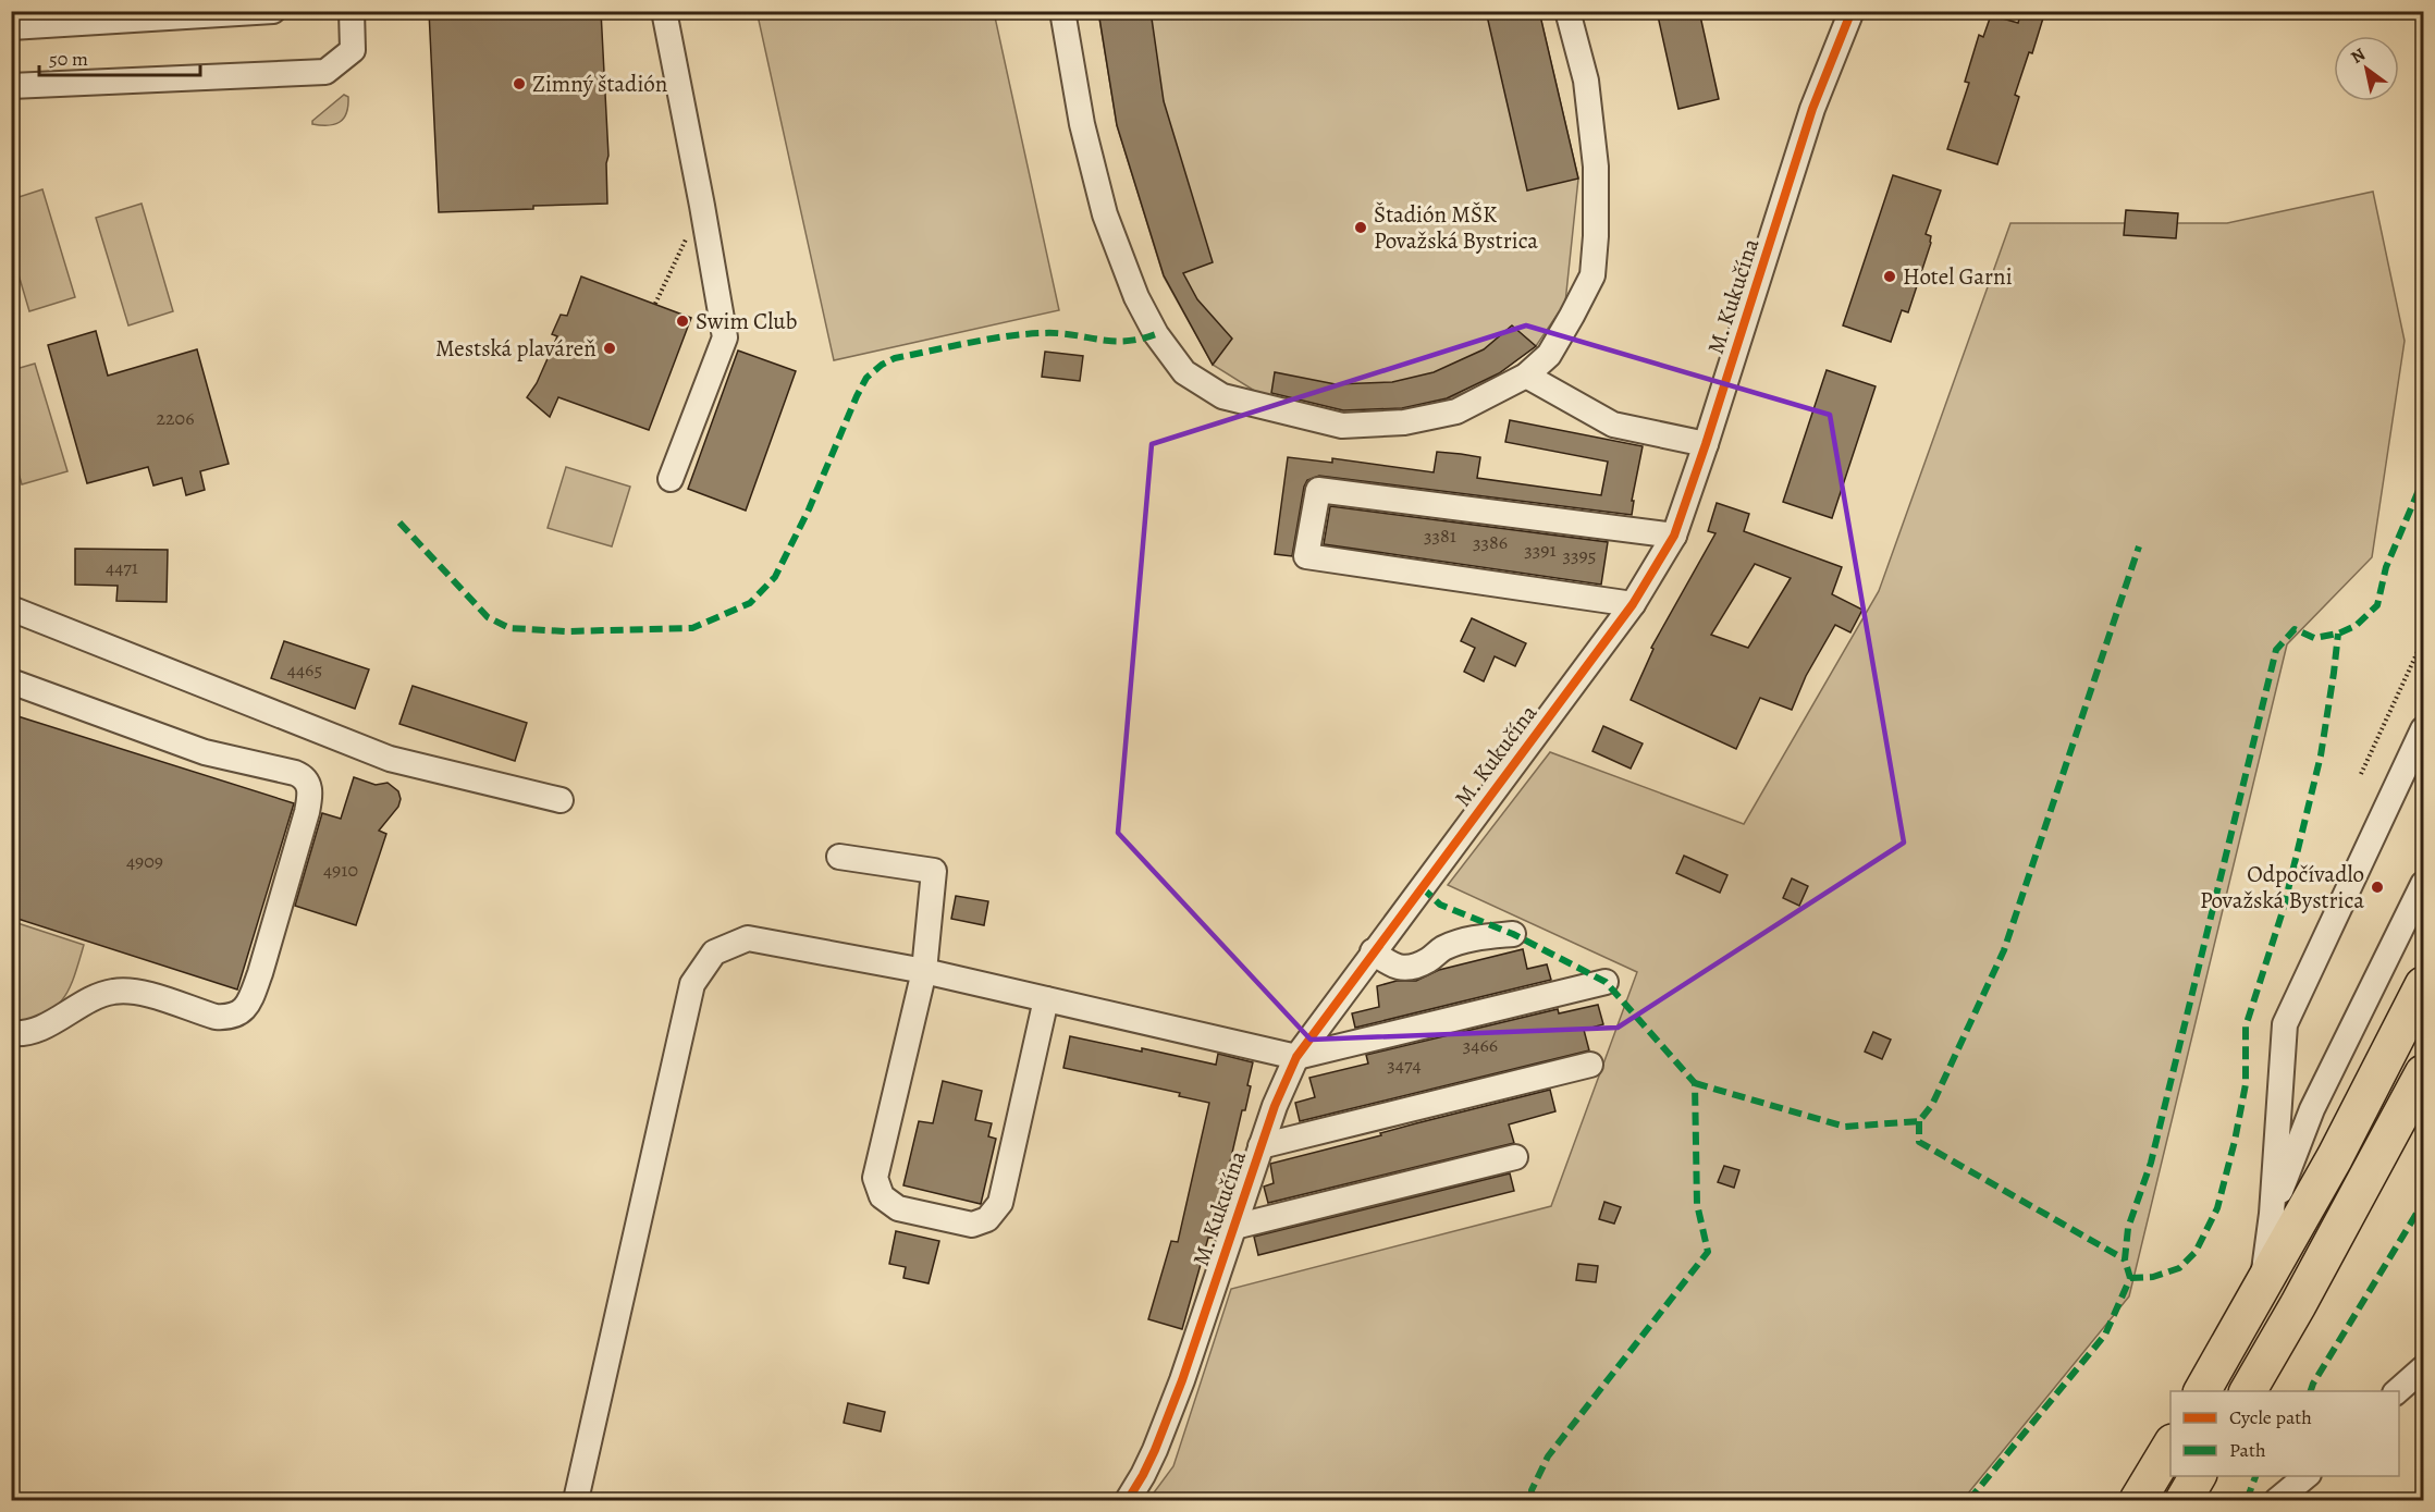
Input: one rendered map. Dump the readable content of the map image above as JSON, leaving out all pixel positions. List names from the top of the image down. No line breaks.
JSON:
{"streets":{"street":["M. Kukučína"]},"places":["Zimný štadión","Štadión MŠK Považská Bystrica","Hotel Garni","Swim Club","Mestská plaváreň","Odpočívadlo Považská Bystrica"],"house_numbers":["2206","3381","3386","3391","3395","4471","4465","4909","4910","3466","3474"],"legend":["Cycle path","Path"],"scale_bar":"50 m","north":"top left"}
